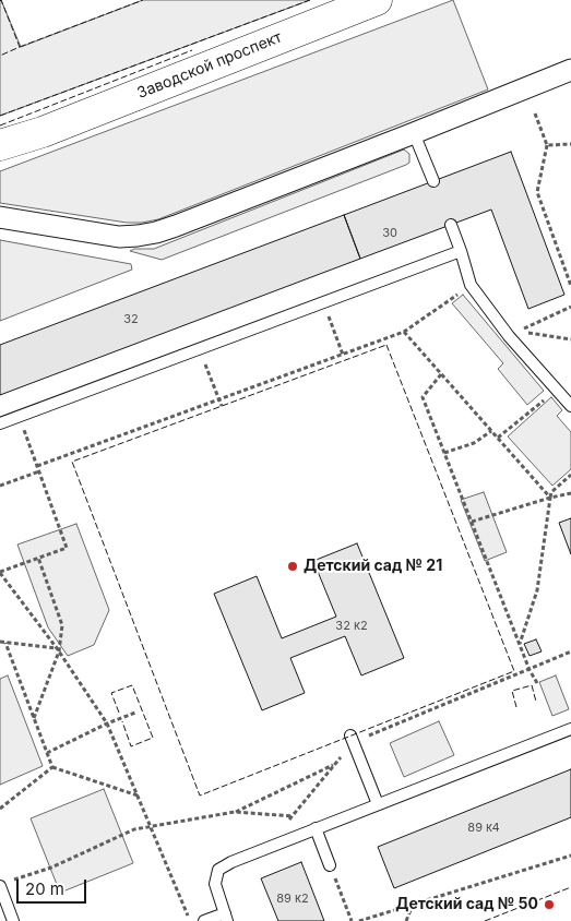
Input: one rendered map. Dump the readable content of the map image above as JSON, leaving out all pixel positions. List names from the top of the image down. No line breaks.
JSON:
{"streets":{"main road":["Заводской проспект"]},"places":["Детский сад № 21","Детский сад № 50"],"house_numbers":["30","32","32 к2","89 к4","89 к2"],"scale_bar":"20 m"}
